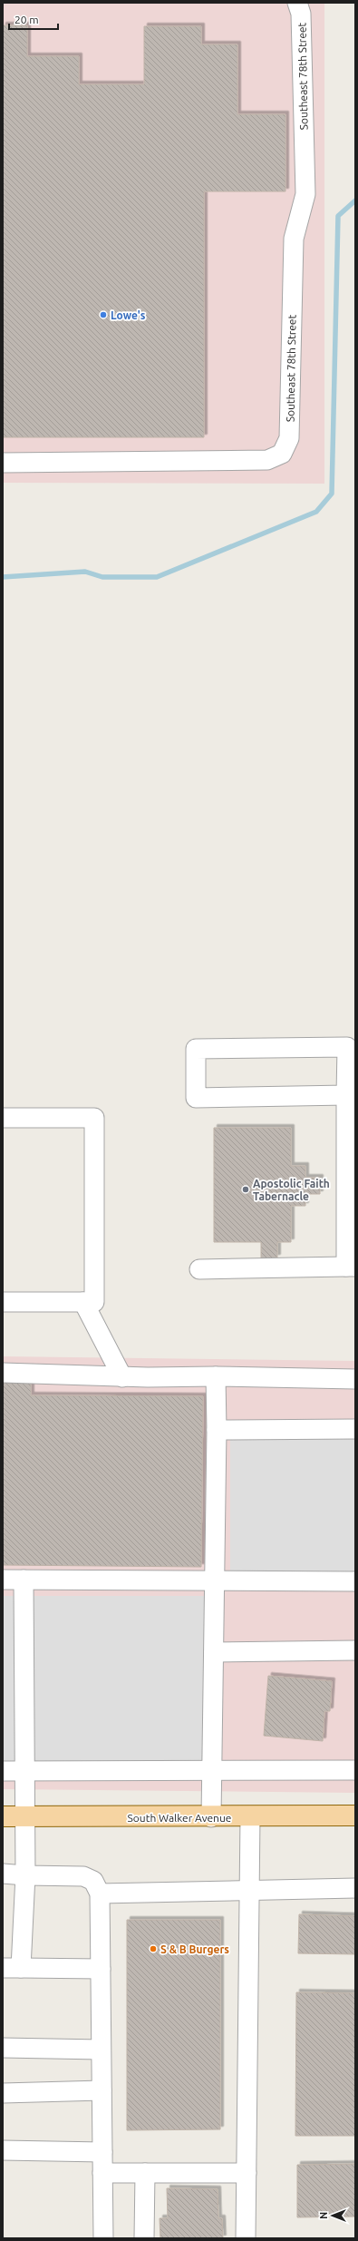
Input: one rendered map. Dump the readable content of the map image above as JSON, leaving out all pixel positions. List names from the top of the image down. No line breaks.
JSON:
{"streets":{"main road":["South Walker Avenue"],"lane":["Southeast 78th Street"]},"places":["Lowe's","Apostolic Faith Tabernacle","S & B Burgers"],"scale_bar":"20 m","north":"left"}
